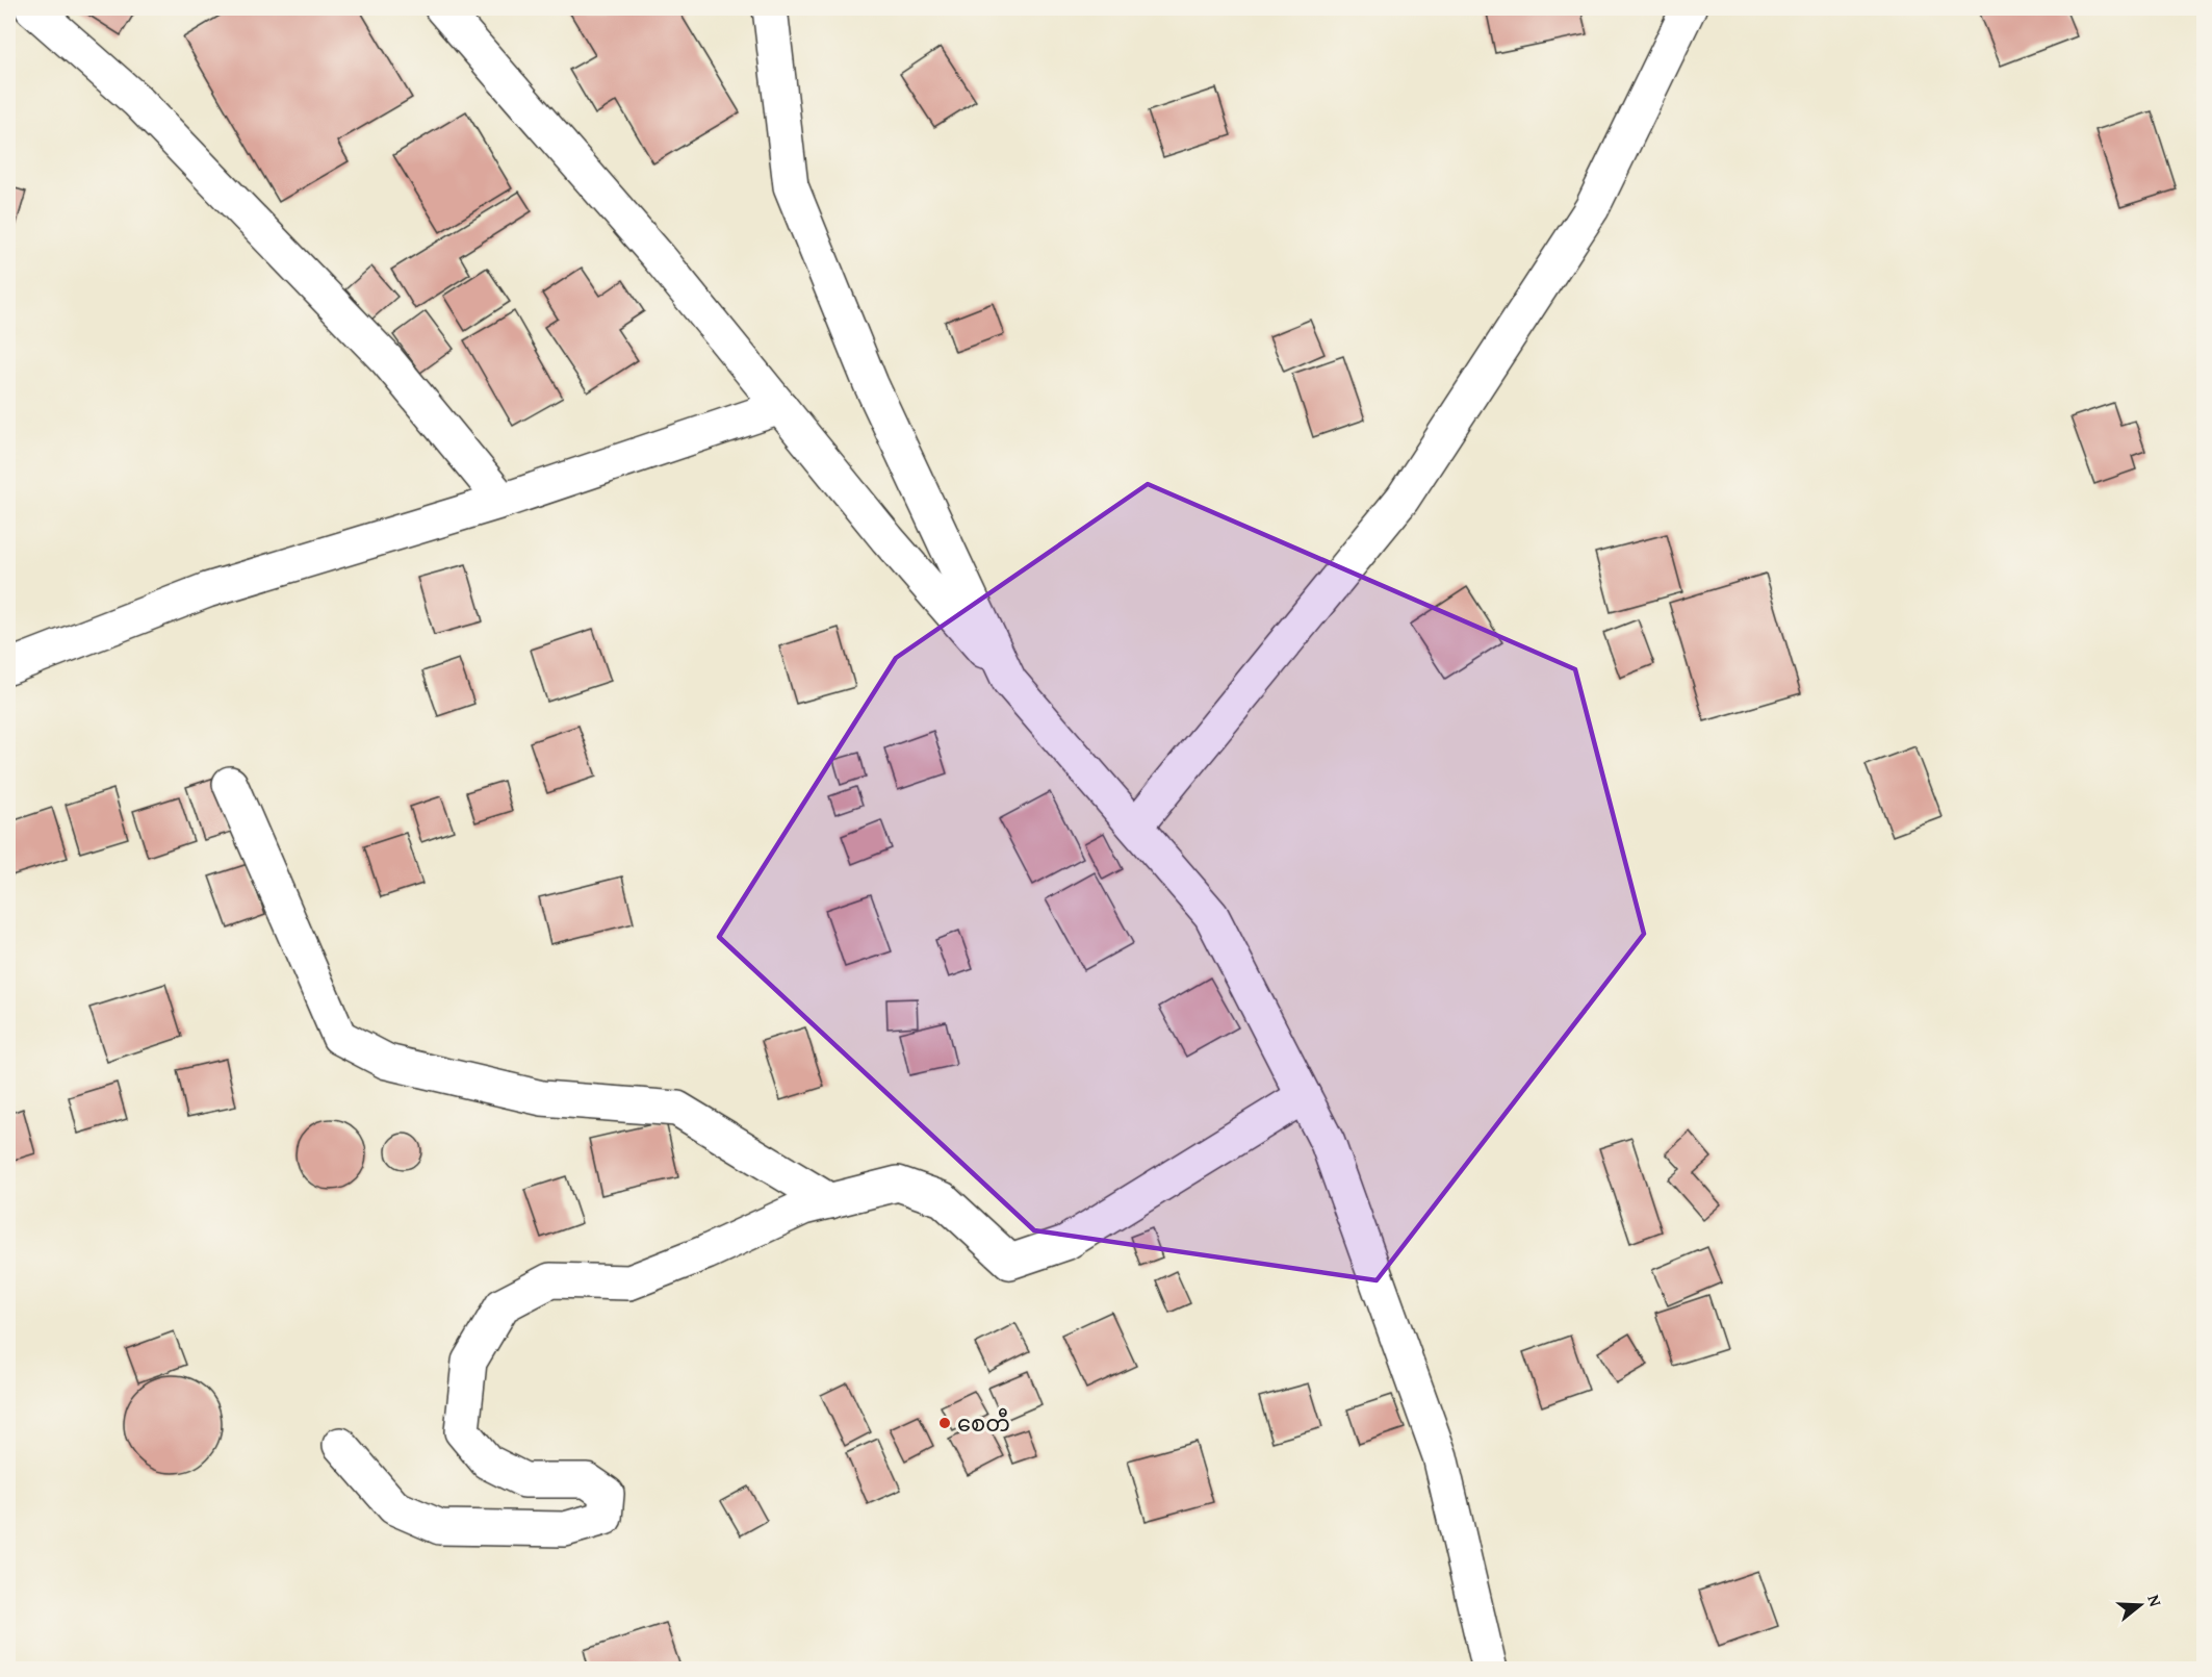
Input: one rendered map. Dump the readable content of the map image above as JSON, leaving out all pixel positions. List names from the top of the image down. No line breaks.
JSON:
{"places":["စေတီ"],"north":"right"}
